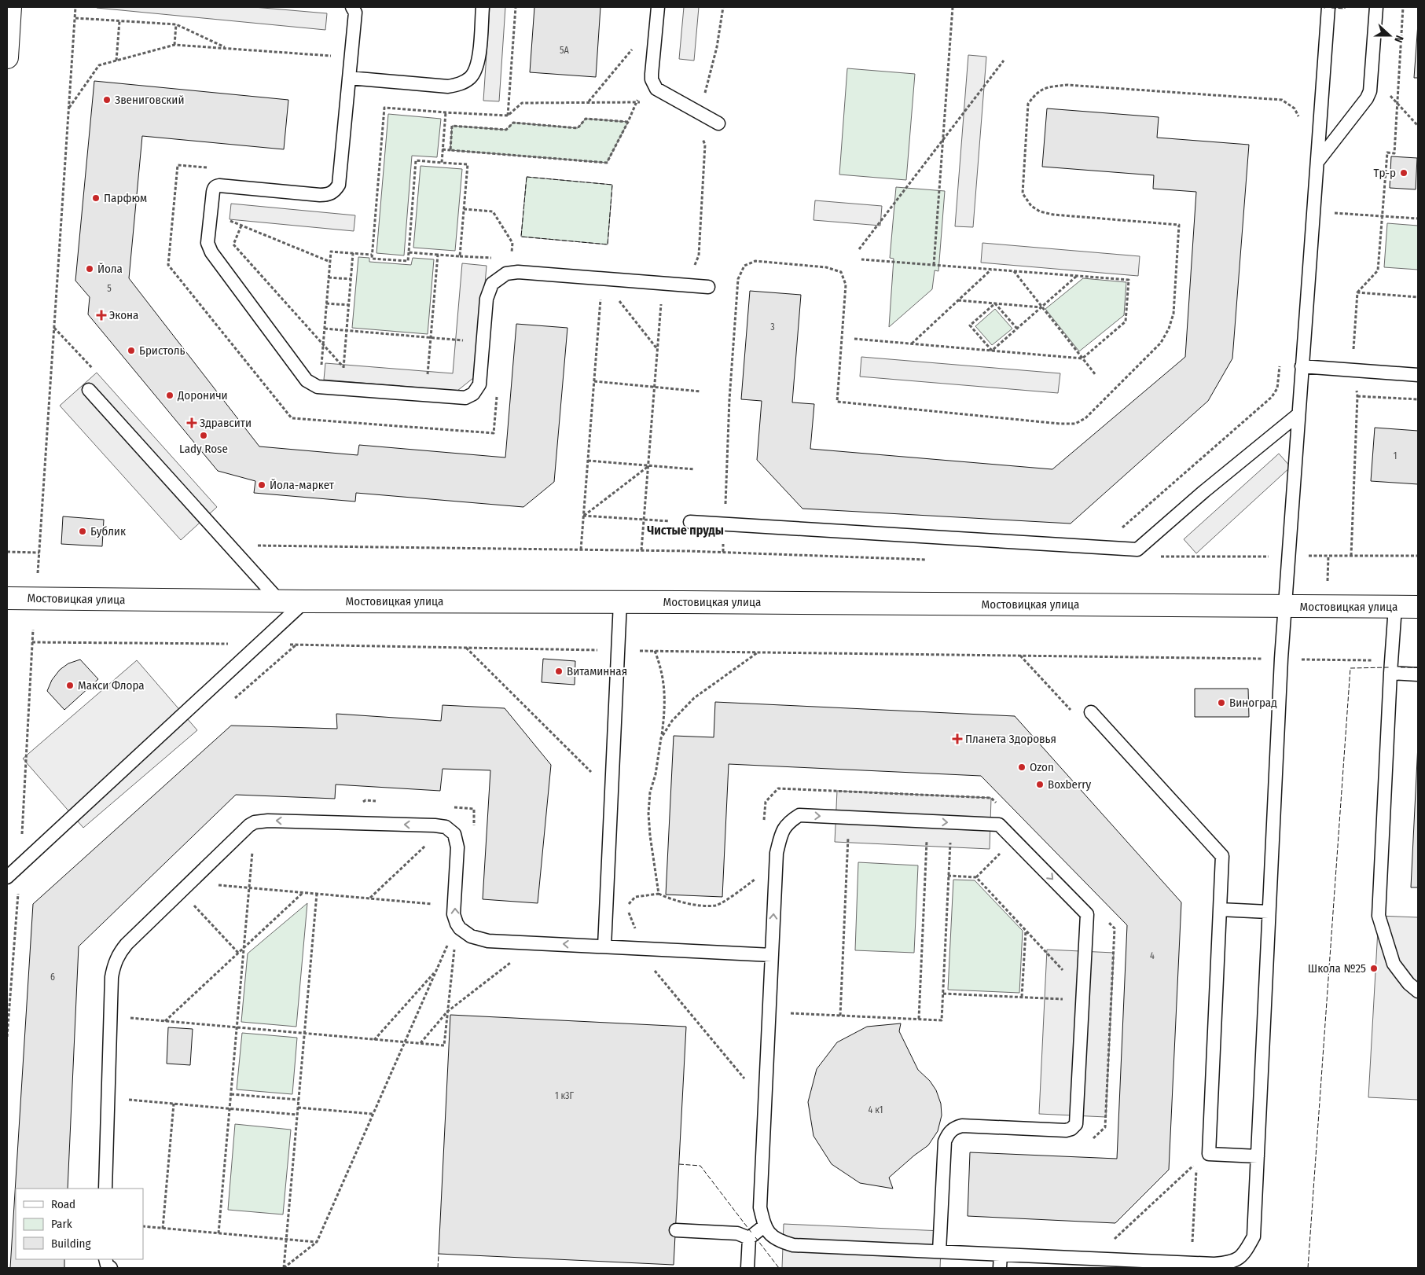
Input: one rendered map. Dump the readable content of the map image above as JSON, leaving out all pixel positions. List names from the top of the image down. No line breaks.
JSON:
{"streets":{"street":["Мостовицкая улица"]},"districts":["Чистые пруды"],"places":{"other":["Звениговский","Тр-р","Парфюм","Йола","Бристоль","Дороничи","Lady Rose","Йола-маркет","Бублик","Витаминная","Макси Флора","Виноград","Ozon","Boxberry","Школа №25"],"health":["Экона","Здравсити","Планета Здоровья"]},"house_numbers":["5А","5","3","1","4","6","1 к3Г","4 к1"],"legend":["Road","Park","Building"],"north":"right"}
